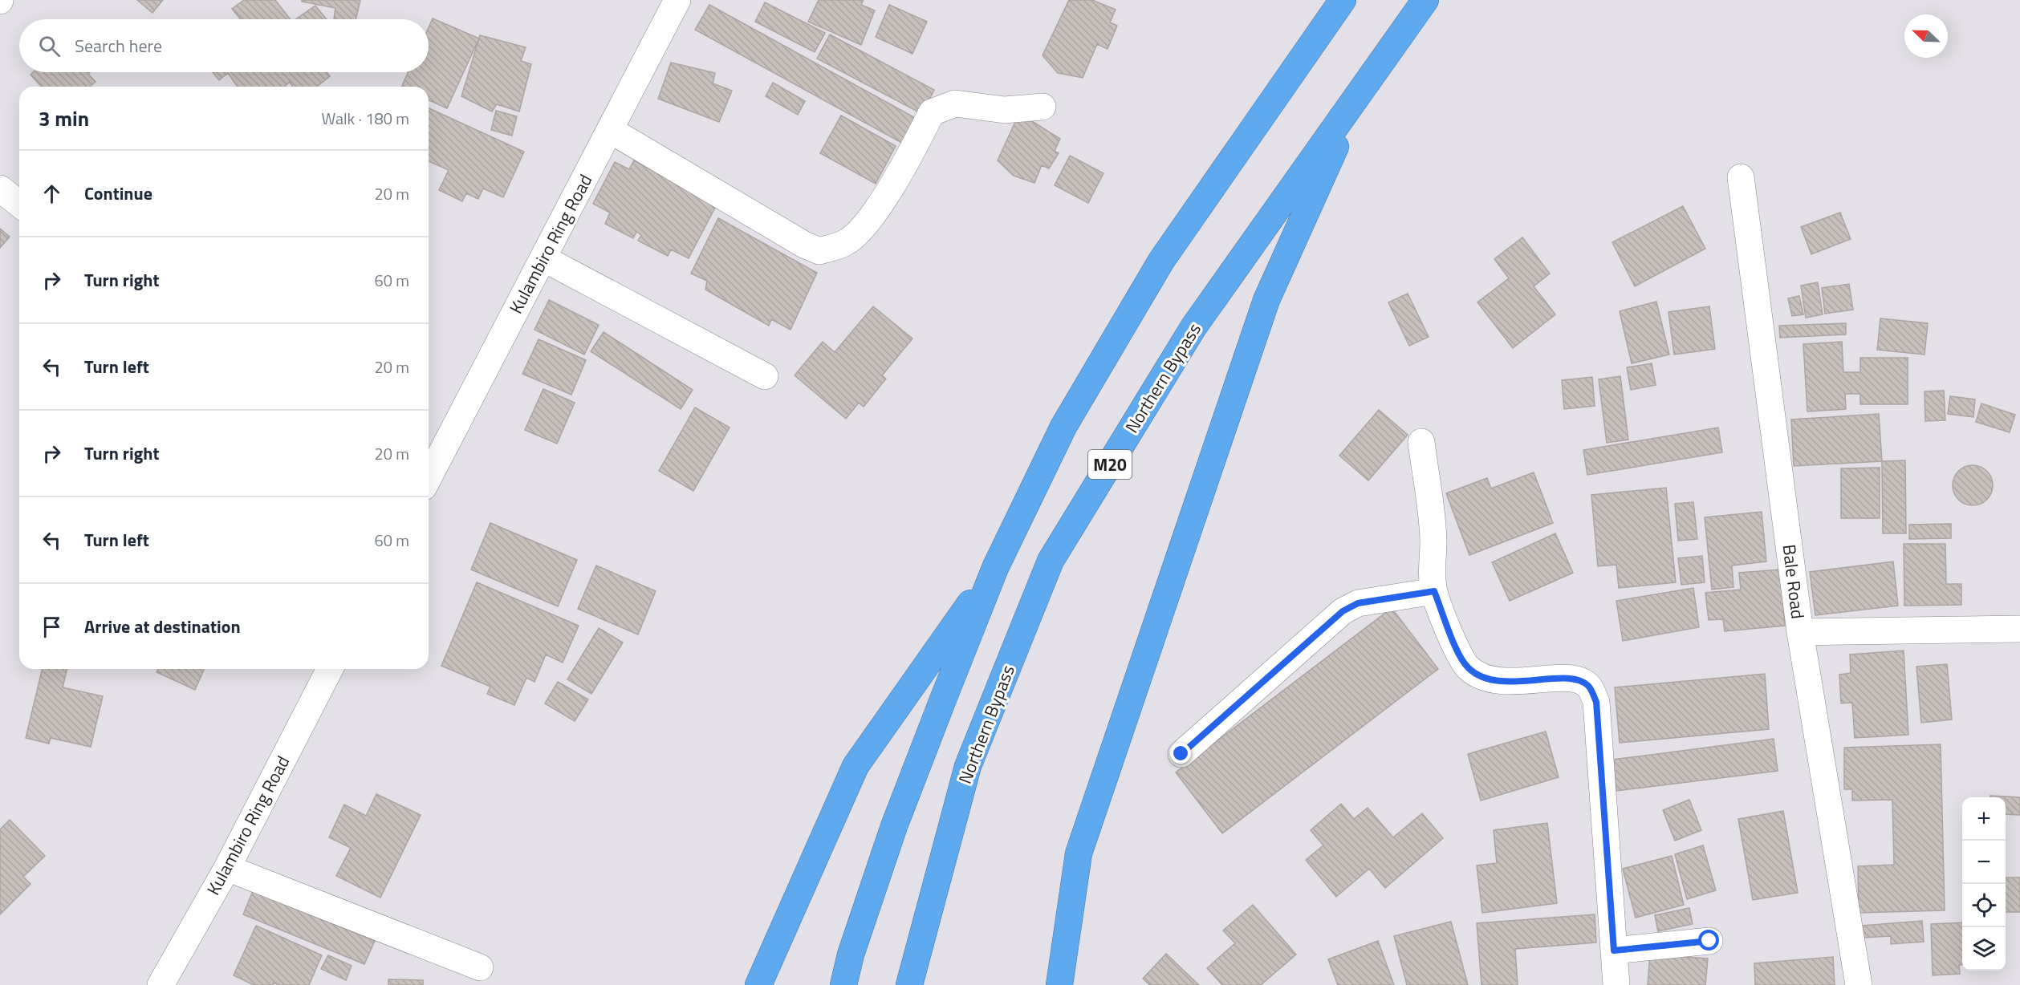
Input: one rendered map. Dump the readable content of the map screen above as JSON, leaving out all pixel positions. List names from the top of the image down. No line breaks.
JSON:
{"streets":{"highway":["Northern Bypass","M20"],"street":["Kulambiro Ring Road","Bale Road"]},"north":"top left","page":{"search":"Search here","heading":["3 min","Walk · 180 m"],"list":[["Continue","20 m"],["Turn right","60 m"],["Turn left","20 m"],["Turn right","20 m"],["Turn left","60 m"],"Arrive at destination"],"map_buttons":["+","−"]}}
